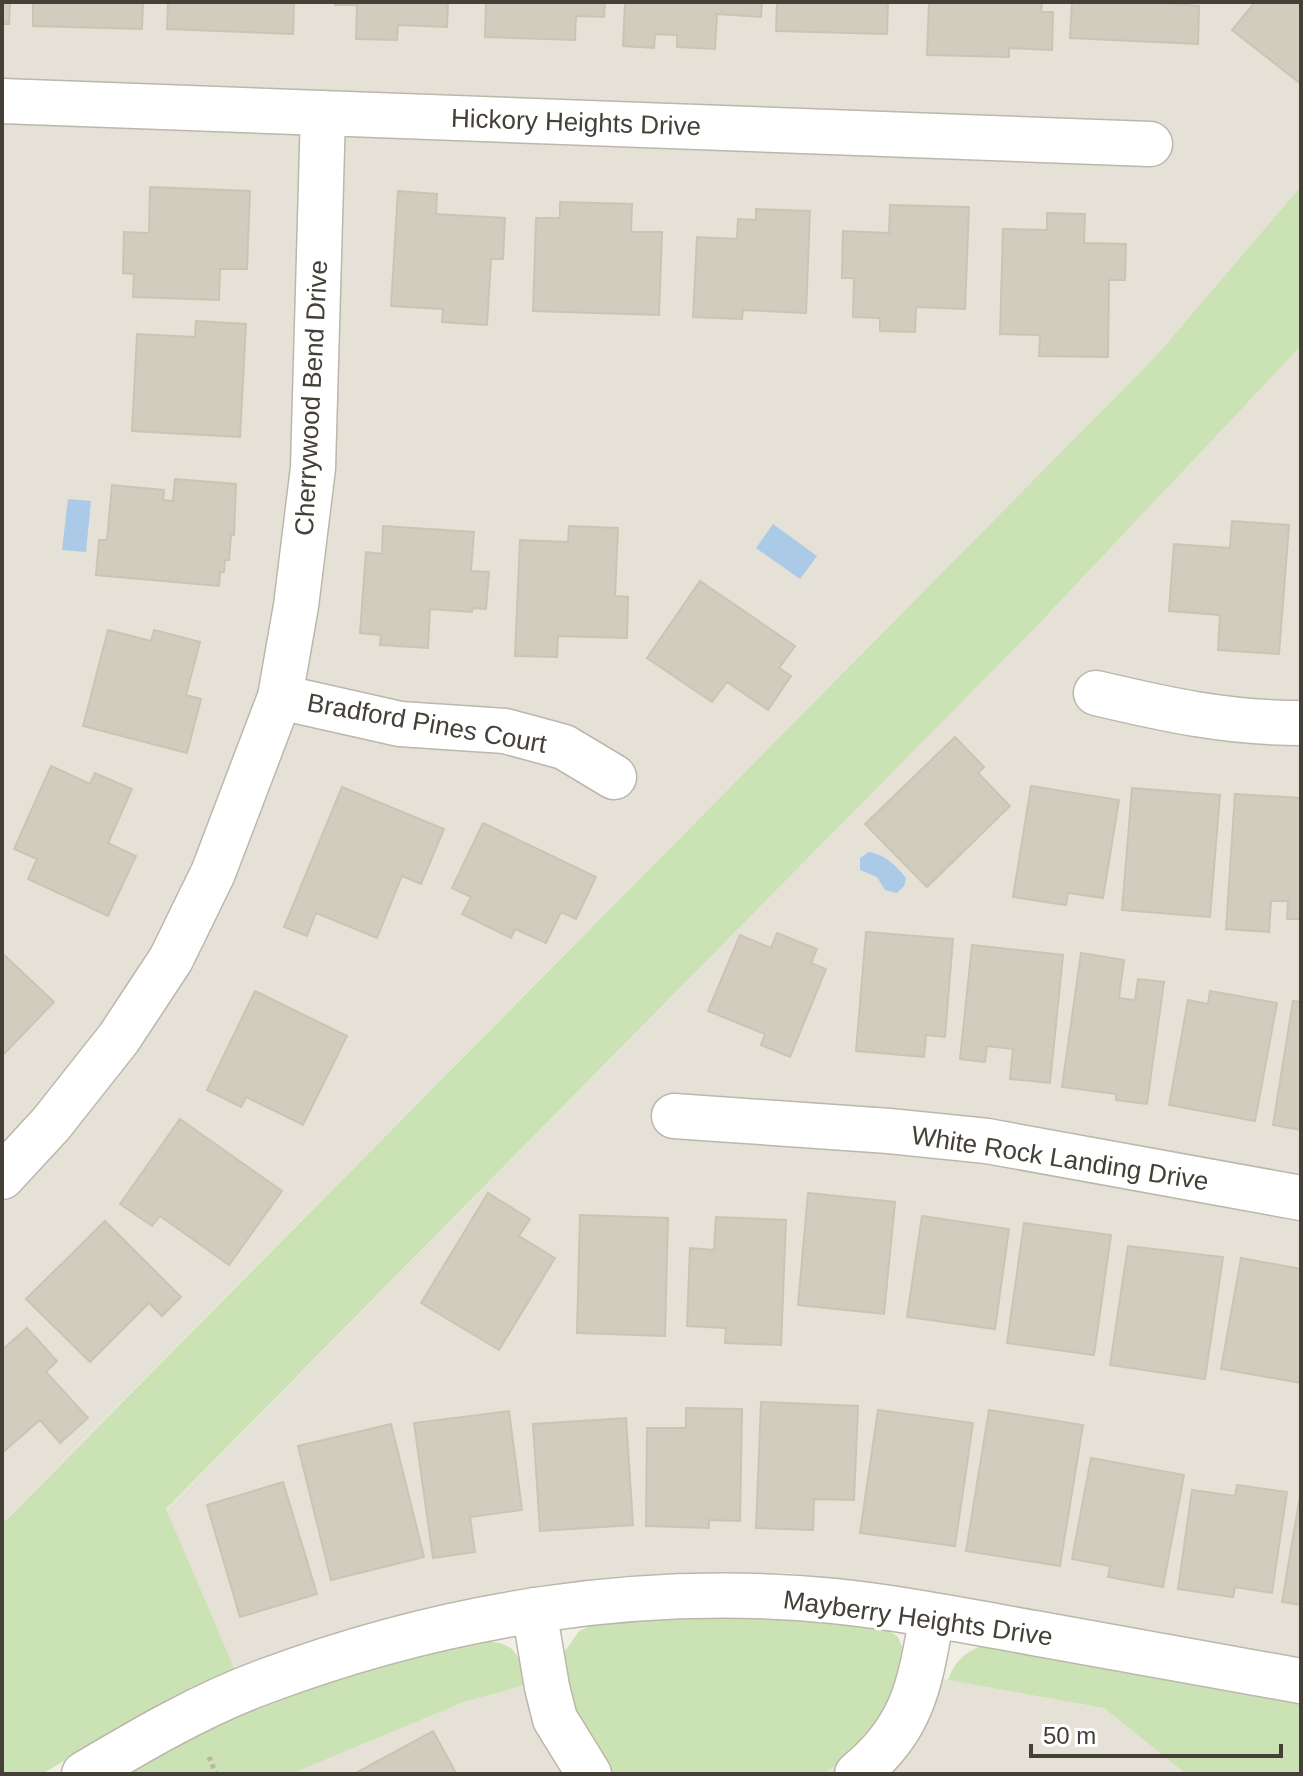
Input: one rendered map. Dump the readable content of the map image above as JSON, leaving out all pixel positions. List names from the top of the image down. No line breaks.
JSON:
{"streets":{"street":["Hickory Heights Drive","Cherrywood Bend Drive","Bradford Pines Court","White Rock Landing Drive","Mayberry Heights Drive"]},"crossings":[["Hickory Heights Drive","Cherrywood Bend Drive"],["Cherrywood Bend Drive","Bradford Pines Court"]],"scale_bar":"50 m"}
